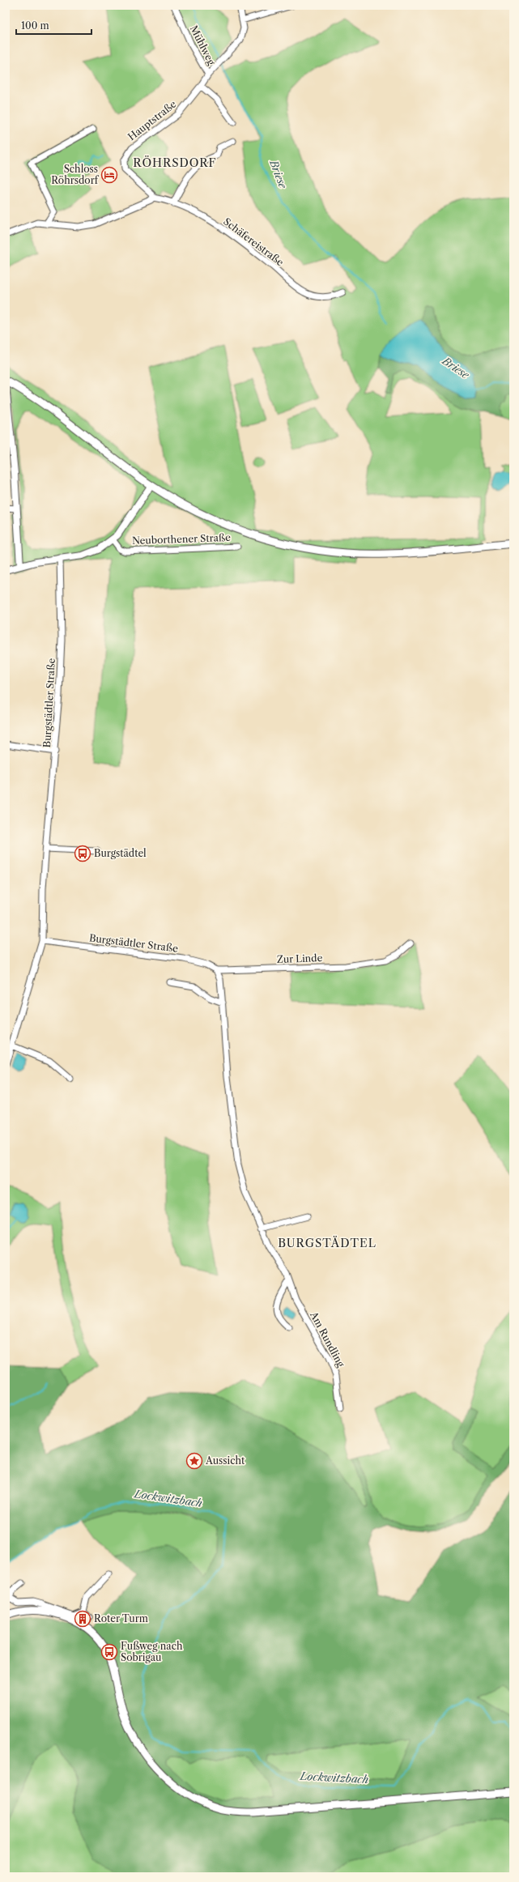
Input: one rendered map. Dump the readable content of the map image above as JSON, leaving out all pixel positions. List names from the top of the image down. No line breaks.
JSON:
{"streets":{"street":["Mühlweg","Hauptstraße","Schäfereistraße","Neuborthener Straße","Burgstädtler Straße","Zur Linde","Am Rundling"]},"crossings":[["Mühlweg","Hauptstraße"],["Hauptstraße","Schäfereistraße"],["Neuborthener Straße","Burgstädtler Straße"],["Burgstädtler Straße","Zur Linde"]],"districts":["RÖHRSDORF","BURGSTÄDTEL"],"water":["Briese","Lockwitzbach"],"places":{"hotel":["Schloss Röhrsdorf"],"bus stop":["Burgstädtel","Fußweg nach Sobrigau"],"place":["Aussicht"],"building":["Roter Turm"]},"scale_bar":"100 m"}
